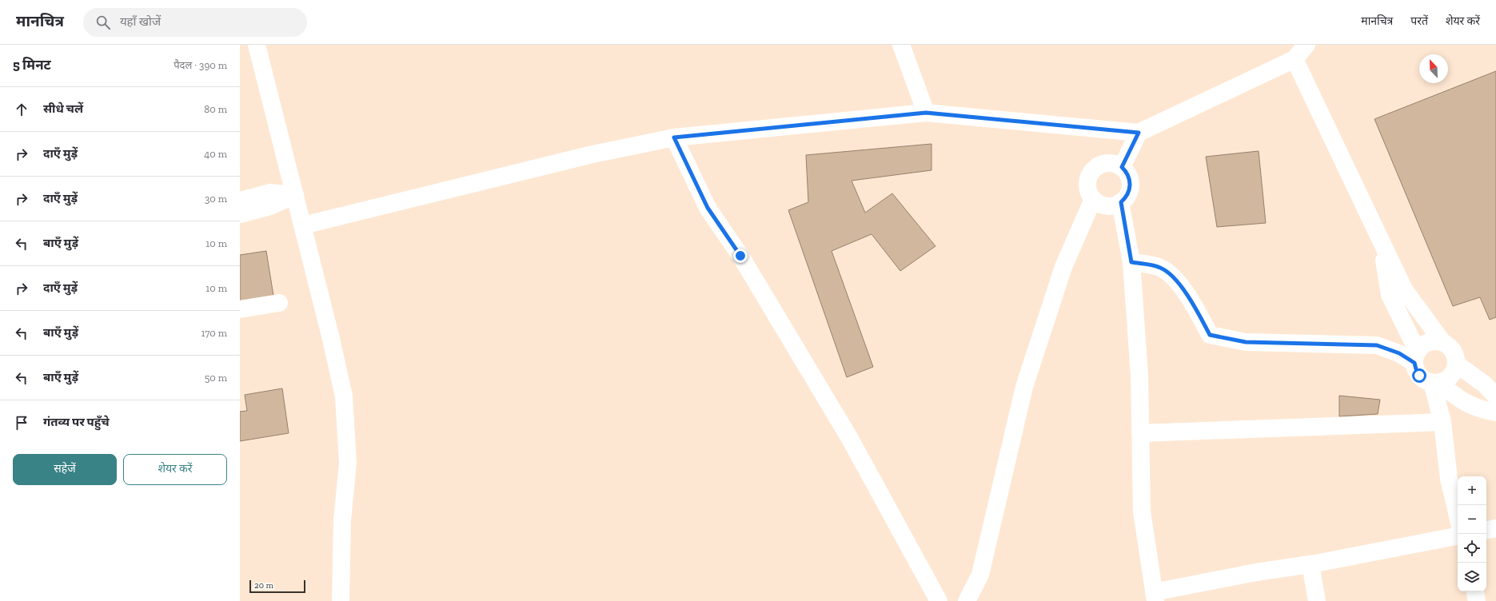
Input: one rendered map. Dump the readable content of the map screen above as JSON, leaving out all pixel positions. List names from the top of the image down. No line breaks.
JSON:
{"scale_bar":"20 m","north":"top left","page":{"header":"मानचित्र","search":"यहाँ खोजें","nav":["मानचित्र","परतें","शेयर करें"],"heading":["5 मिनट","पैदल · 390 m"],"list":[["सीधे चलें","80 m"],["दाएँ मुड़ें","40 m"],["दाएँ मुड़ें","30 m"],["बाएँ मुड़ें","10 m"],["दाएँ मुड़ें","10 m"],["बाएँ मुड़ें","170 m"],["बाएँ मुड़ें","50 m"],"गंतव्य पर पहुँचे"],"buttons":["सहेजें","शेयर करें"],"map_buttons":["+","−"],"scale":"20 m"}}
